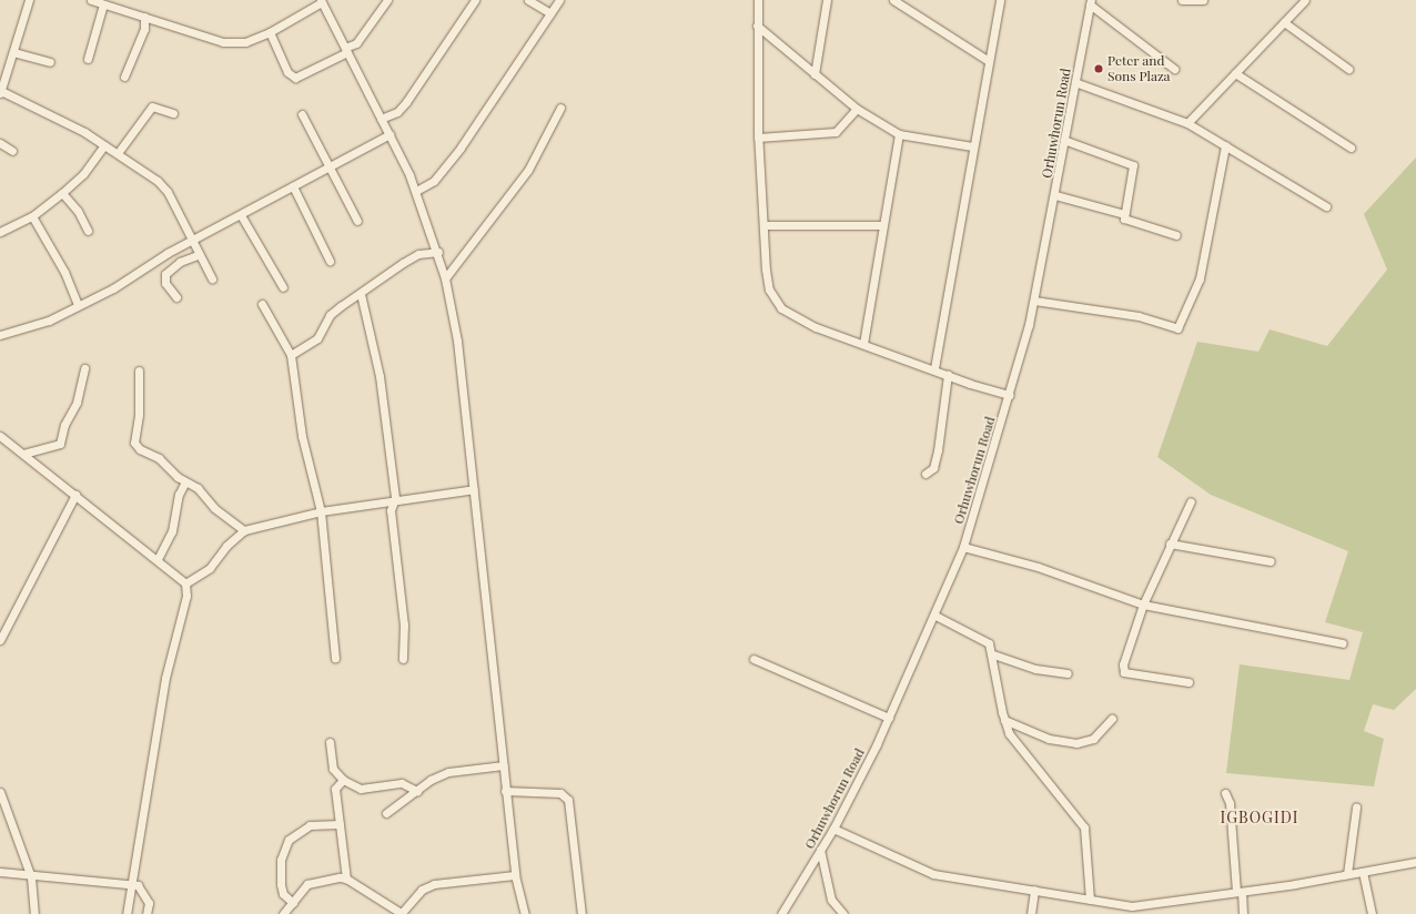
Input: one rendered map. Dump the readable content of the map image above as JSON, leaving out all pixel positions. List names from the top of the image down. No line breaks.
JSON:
{"streets":{"street":["Orhuwhorun Road"]},"districts":["IGBOGIDI"],"places":["Peter and Sons Plaza"]}
